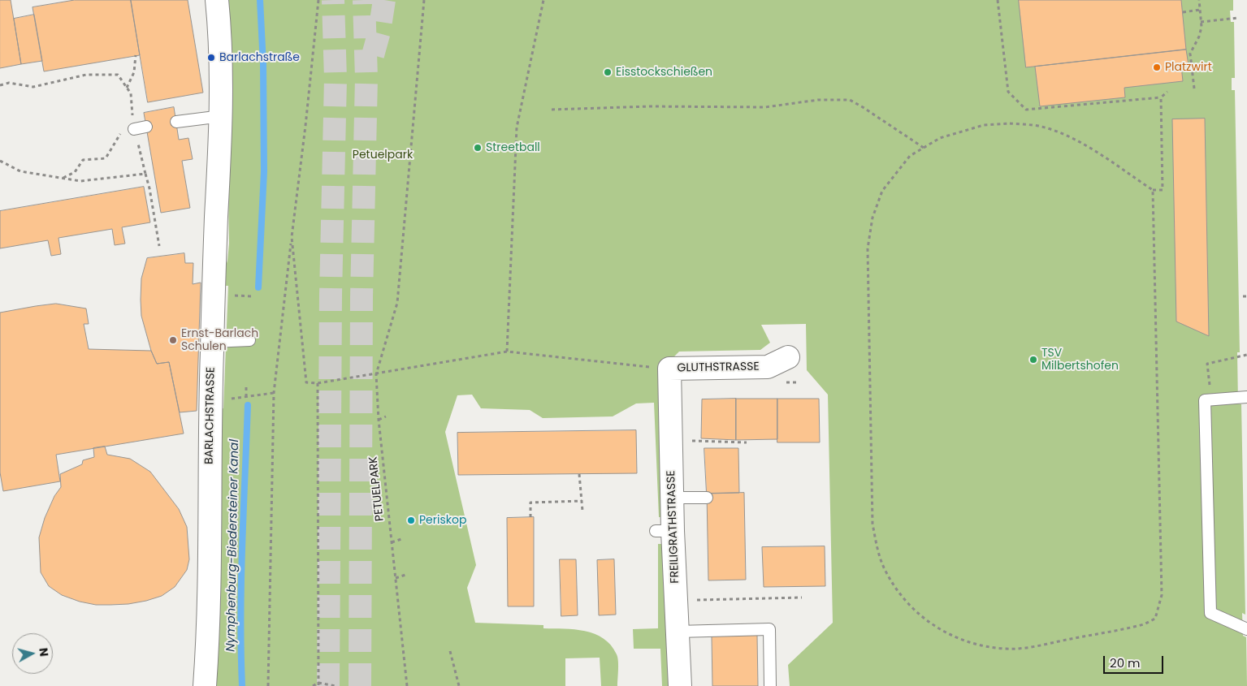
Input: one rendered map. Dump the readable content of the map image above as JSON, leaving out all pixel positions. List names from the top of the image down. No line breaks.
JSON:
{"streets":{"street":["GLUTHSTRASSE","BARLACHSTRASSE","FREILIGRATHSTRASSE"],"path":["PETUELPARK"]},"crossings":[["GLUTHSTRASSE","FREILIGRATHSTRASSE"]],"water":["Nymphenburg-Biedersteiner Kanal"],"parks":["Petuelpark"],"places":["Barlachstraße","Platzwirt","Eisstockschießen","Streetball","Ernst-Barlach Schulen","TSV Milbertshofen","Periskop"],"scale_bar":"20 m","north":"right"}
